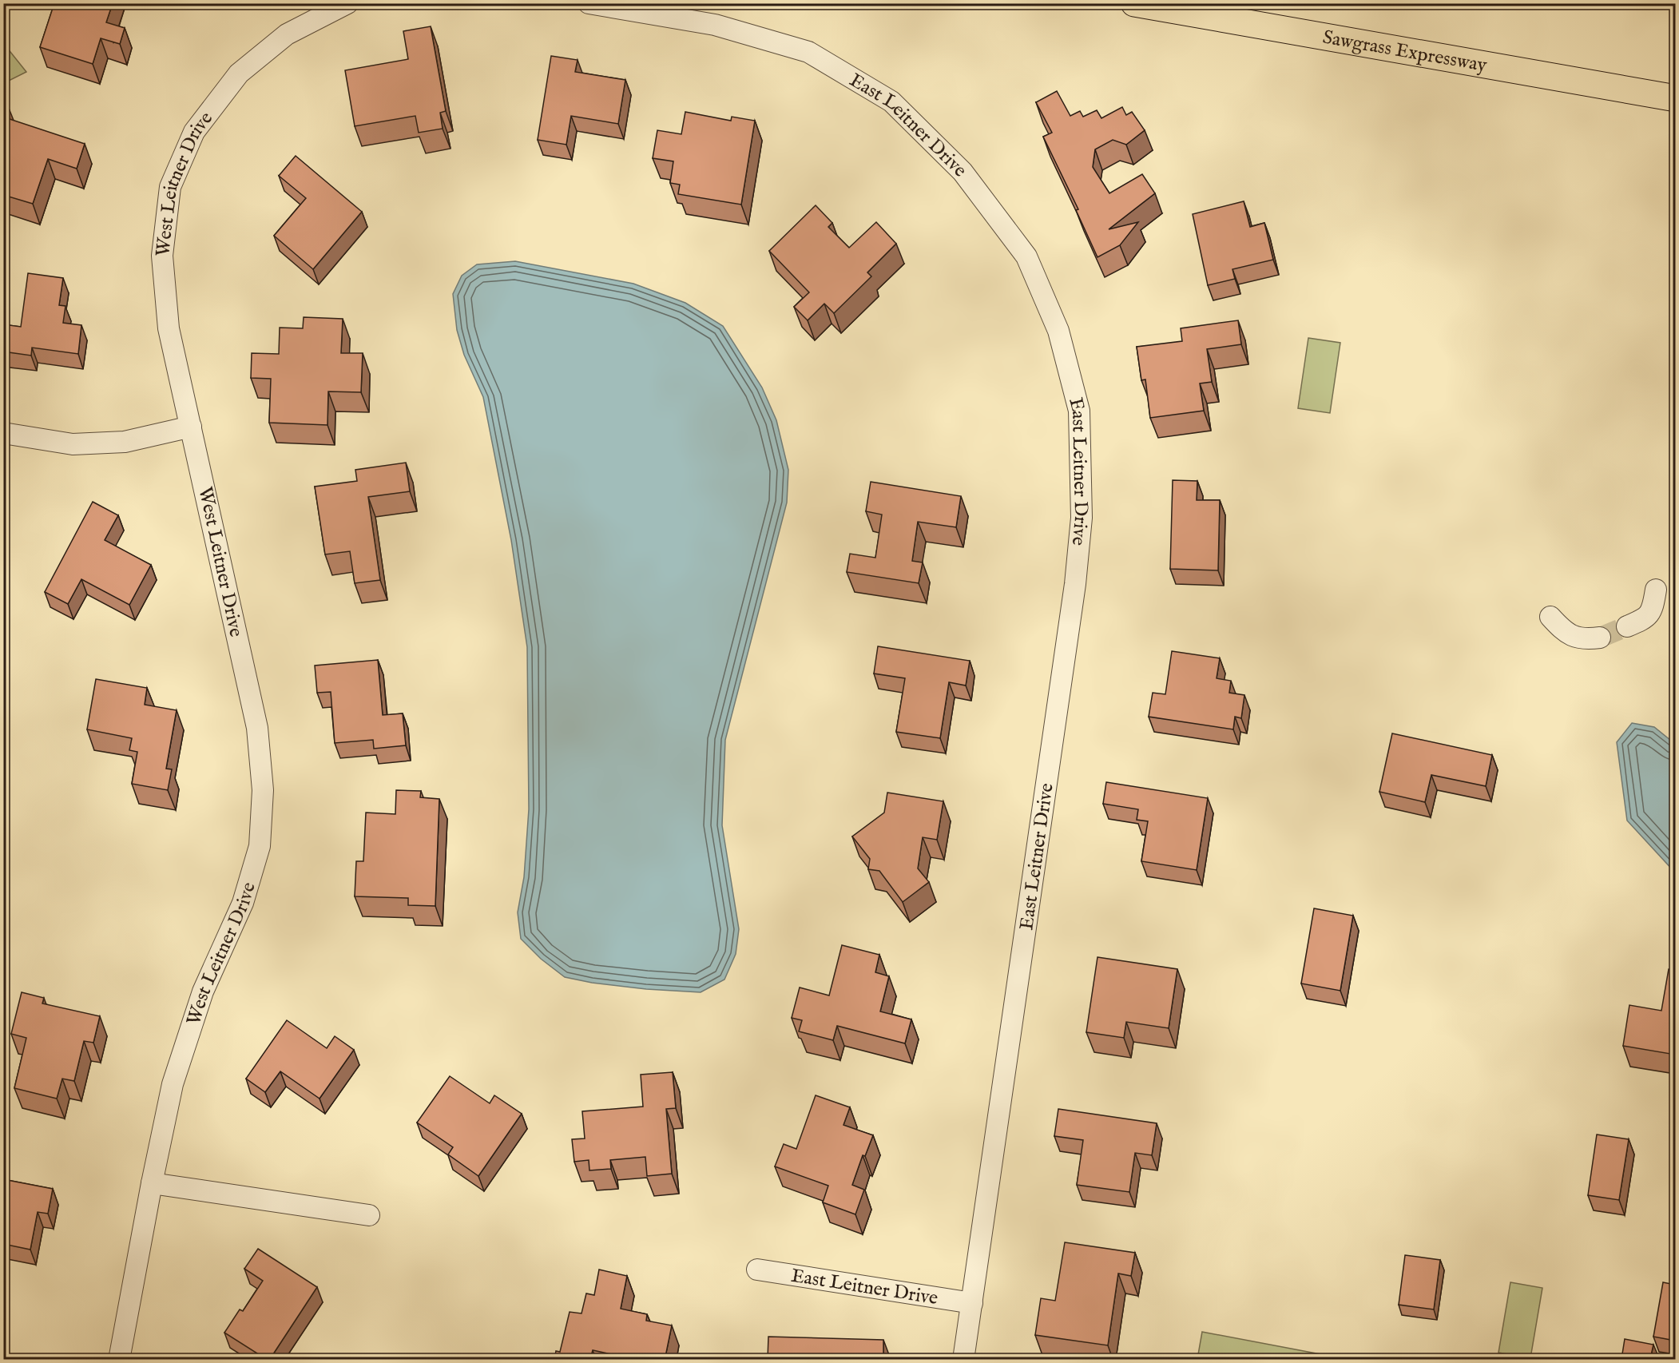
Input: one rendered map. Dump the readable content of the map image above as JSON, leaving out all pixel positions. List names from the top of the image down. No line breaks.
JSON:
{"streets":{"highway":["Sawgrass Expressway"],"street":["East Leitner Drive","West Leitner Drive"]}}
